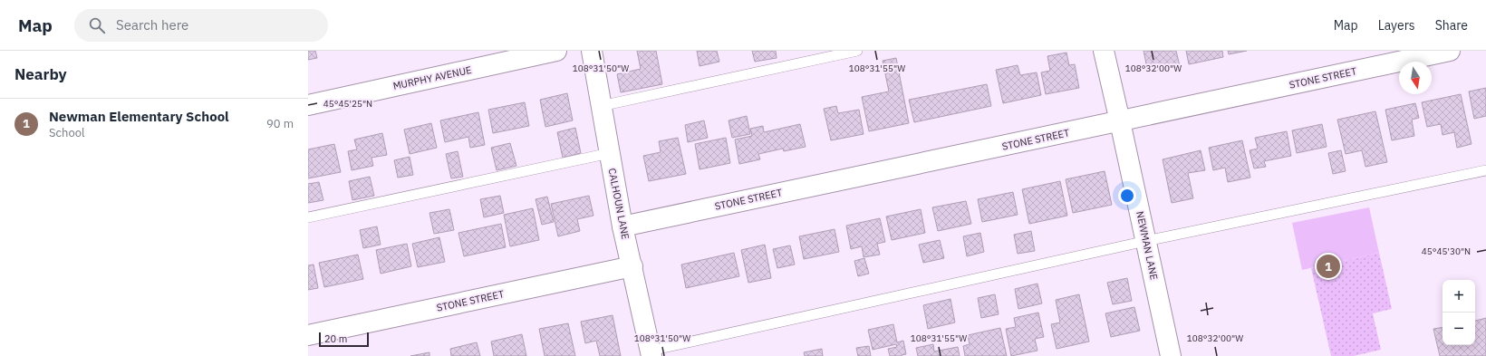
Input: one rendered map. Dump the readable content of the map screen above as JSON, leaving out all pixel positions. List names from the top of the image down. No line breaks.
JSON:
{"streets":{"street":["MURPHY AVENUE","STONE STREET","CALHOUN LANE","NEWMAN LANE"]},"crossings":[["STONE STREET","CALHOUN LANE"],["STONE STREET","NEWMAN LANE"]],"scale_bar":"20 m","north":"bottom","page":{"header":"Map","search":"Search here","nav":["Map","Layers","Share"],"heading":"Nearby","list":[{"mark":"1","name":"Newman Elementary School","note":"School","value":"90 m"}],"pins":"1","map_buttons":["+","−"],"scale":"20 m"},"coordinates":["108°31'50\"W","108°31'55\"W","108°32'00\"W","45°45'25\"N","45°45'30\"N"]}
